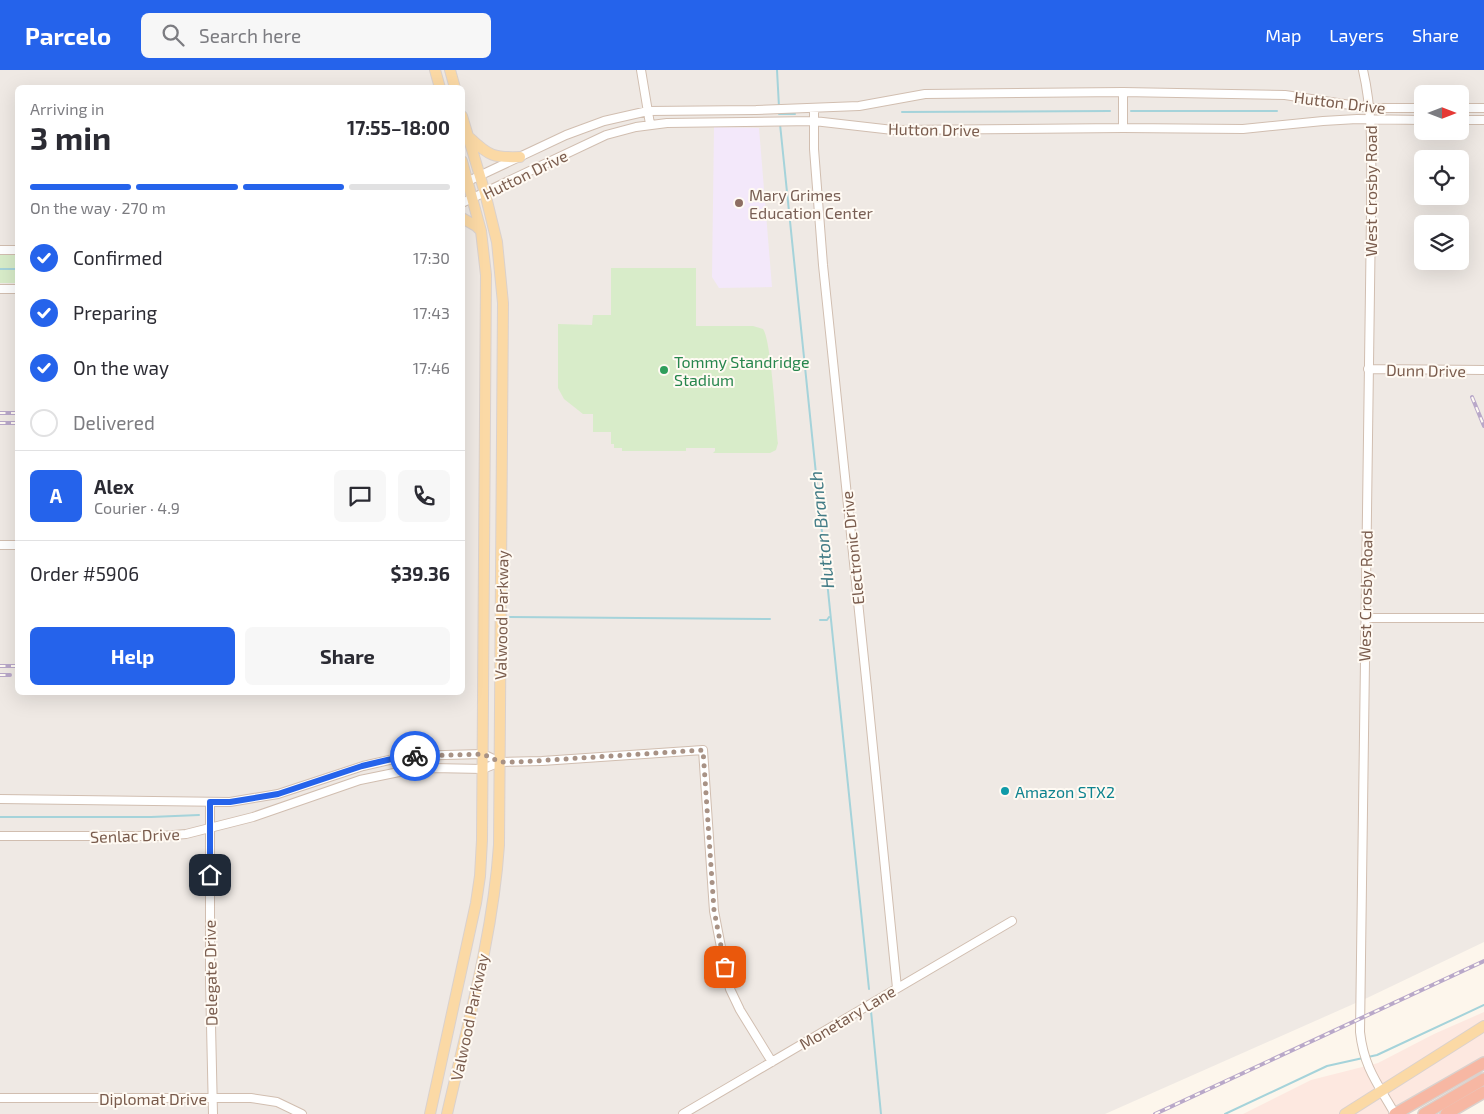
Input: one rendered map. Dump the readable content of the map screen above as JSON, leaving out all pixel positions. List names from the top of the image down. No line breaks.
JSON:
{"streets":{"main road":["Valwood Parkway"],"street":["Hutton Drive","West Crosby Road","Dunn Drive","Electronic Drive","Senlac Drive","Delegate Drive","Monetary Lane","Diplomat Drive"]},"crossings":[["Hutton Drive","West Crosby Road"],["Hutton Drive","Electronic Drive"],["Hutton Drive","Valwood Parkway"],["West Crosby Road","Dunn Drive"],["Electronic Drive","Monetary Lane"],["Valwood Parkway","Senlac Drive"],["Senlac Drive","Delegate Drive"],["Senlac Drive","Monetary Lane"],["Delegate Drive","Diplomat Drive"]],"water":["Hutton Branch"],"places":["Mary Grimes Education Center","Tommy Standridge Stadium","Amazon STX2"],"north":"right","page":{"header":"Parcelo","search":"Search here","nav":["Map","Layers","Share"],"heading":["3 min","Arriving in","17:55–18:00"],"panel":["Alex","Courier · 4.9","Order #5906","$39.36"],"bar":"On the way · 270 m","list":[["Confirmed","17:30"],["Preparing","17:43"],["On the way","17:46"],"Delivered"],"round":"A","buttons":["Help","Share"]}}
